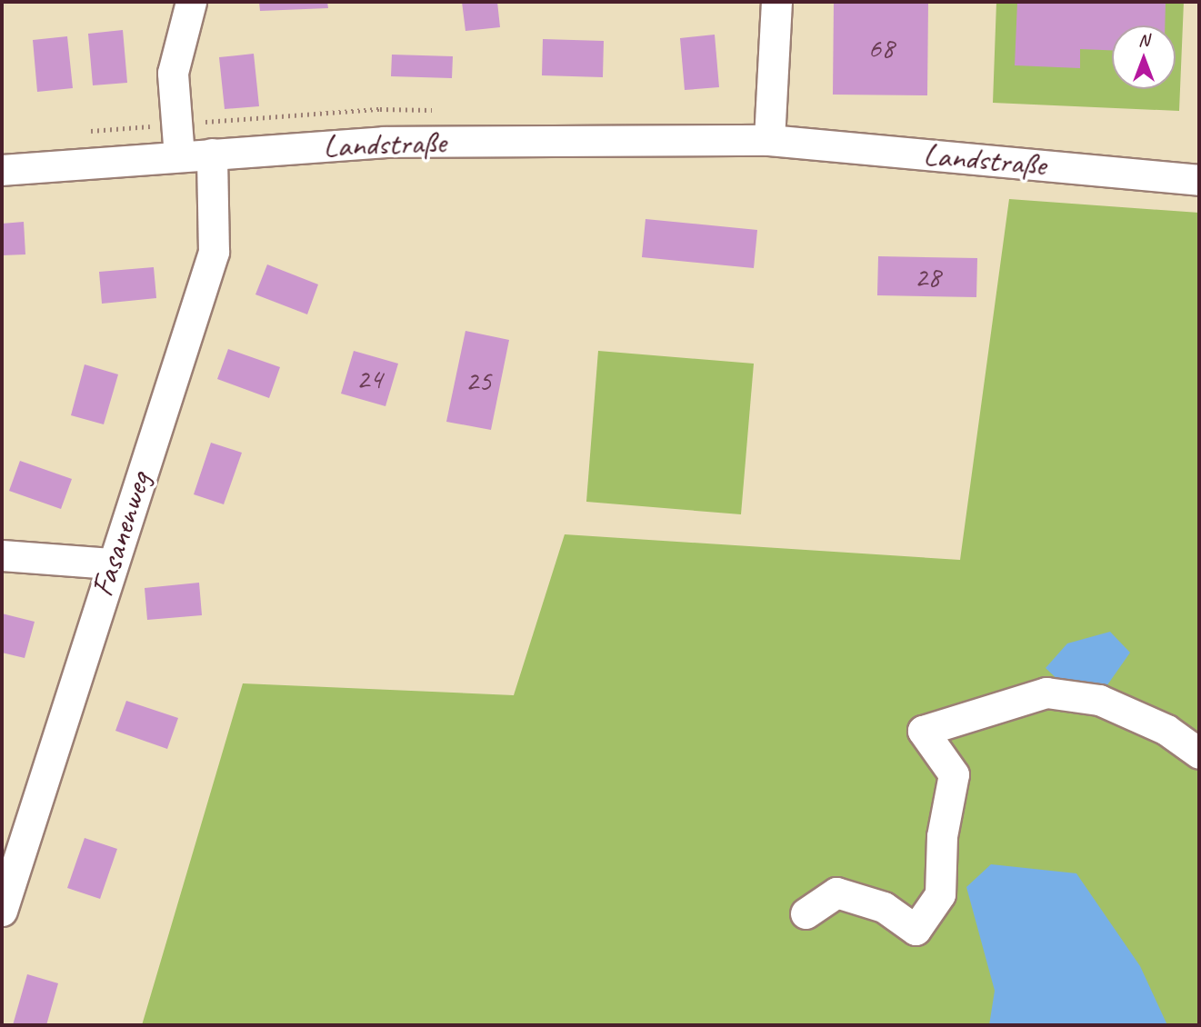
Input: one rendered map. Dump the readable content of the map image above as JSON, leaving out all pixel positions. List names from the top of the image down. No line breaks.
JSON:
{"streets":{"street":["Landstraße","Fasanenweg"]},"crossings":[["Landstraße","Fasanenweg"]],"house_numbers":["68","28","24","25"],"north":"top"}
